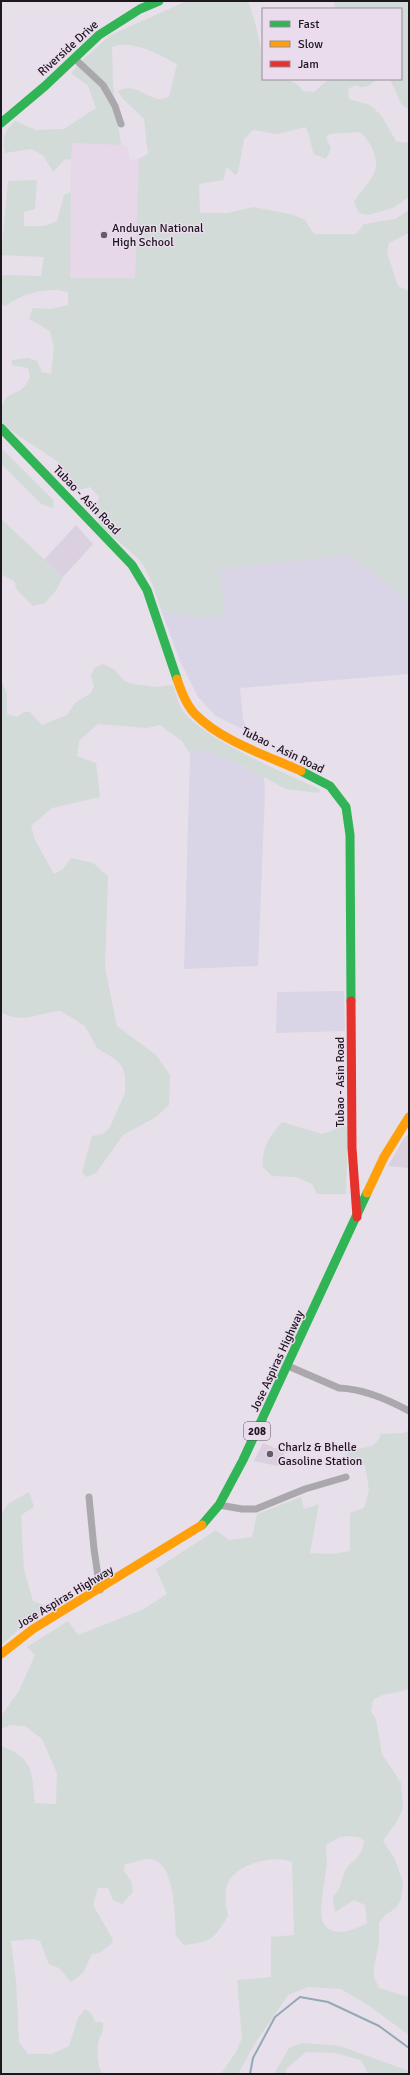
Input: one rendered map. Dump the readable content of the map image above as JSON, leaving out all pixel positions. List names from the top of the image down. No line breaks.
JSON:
{"streets":{"main road":["Riverside Drive","Tubao - Asin Road","Jose Aspiras Highway","208"]},"crossings":[["Tubao - Asin Road","Jose Aspiras Highway"]],"places":["Anduyan National High School","Charlz & Bhelle Gasoline Station"],"legend":["Fast","Slow","Jam"]}
